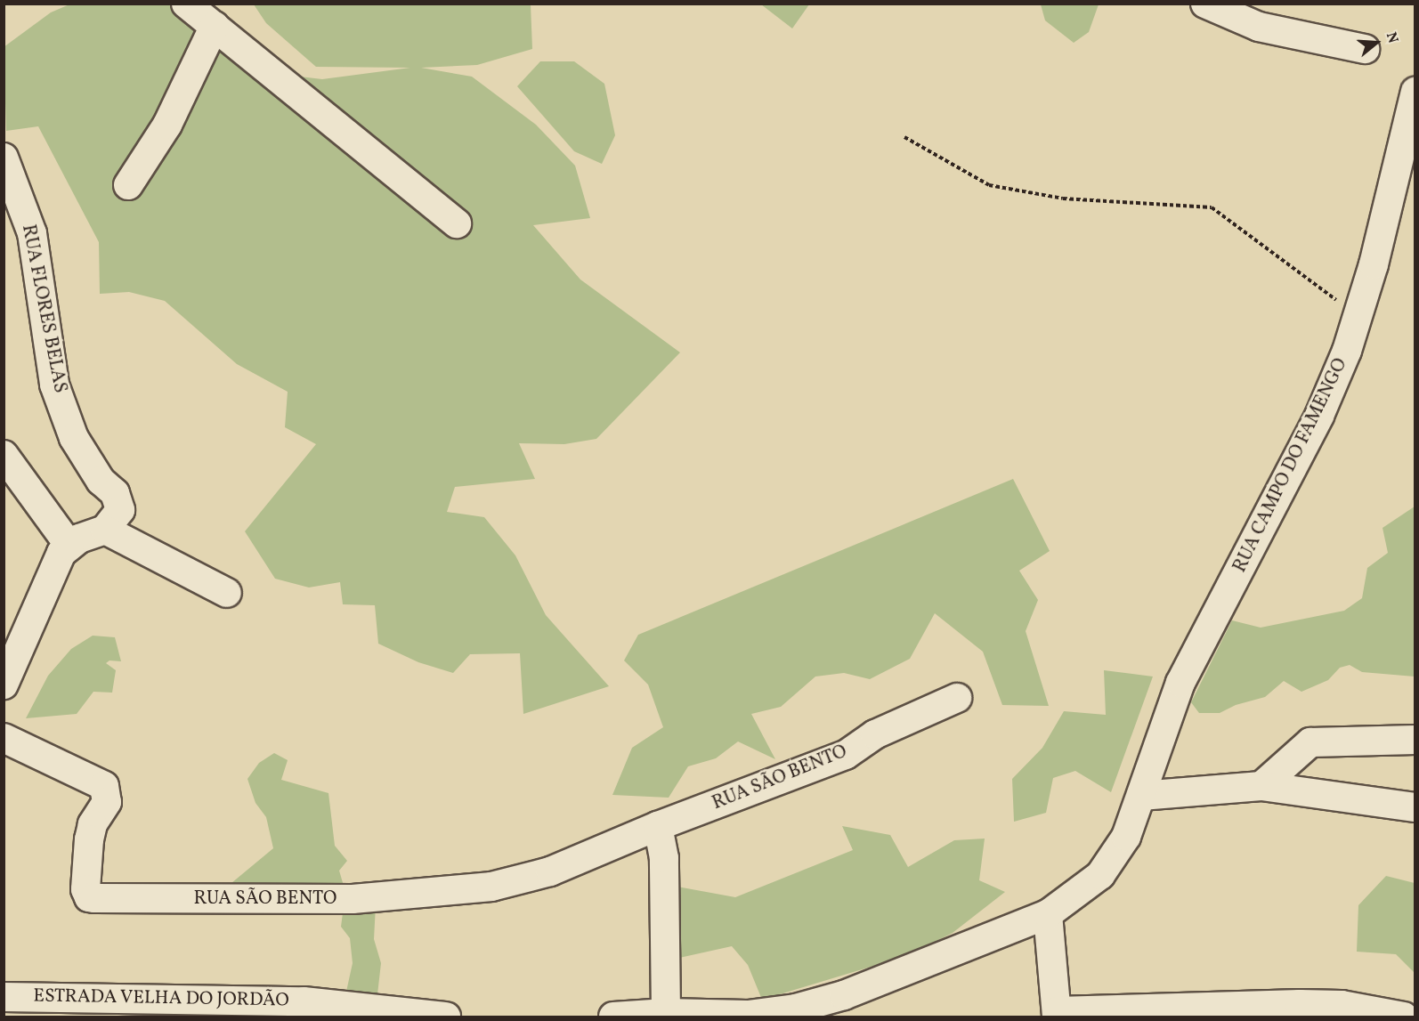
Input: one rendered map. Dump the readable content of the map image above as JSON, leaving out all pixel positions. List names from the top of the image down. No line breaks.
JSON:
{"streets":{"street":["RUA FLORES BELAS","RUA CAMPO DO FAMENGO","RUA SÃO BENTO","ESTRADA VELHA DO JORDÃO"]},"north":"right"}
